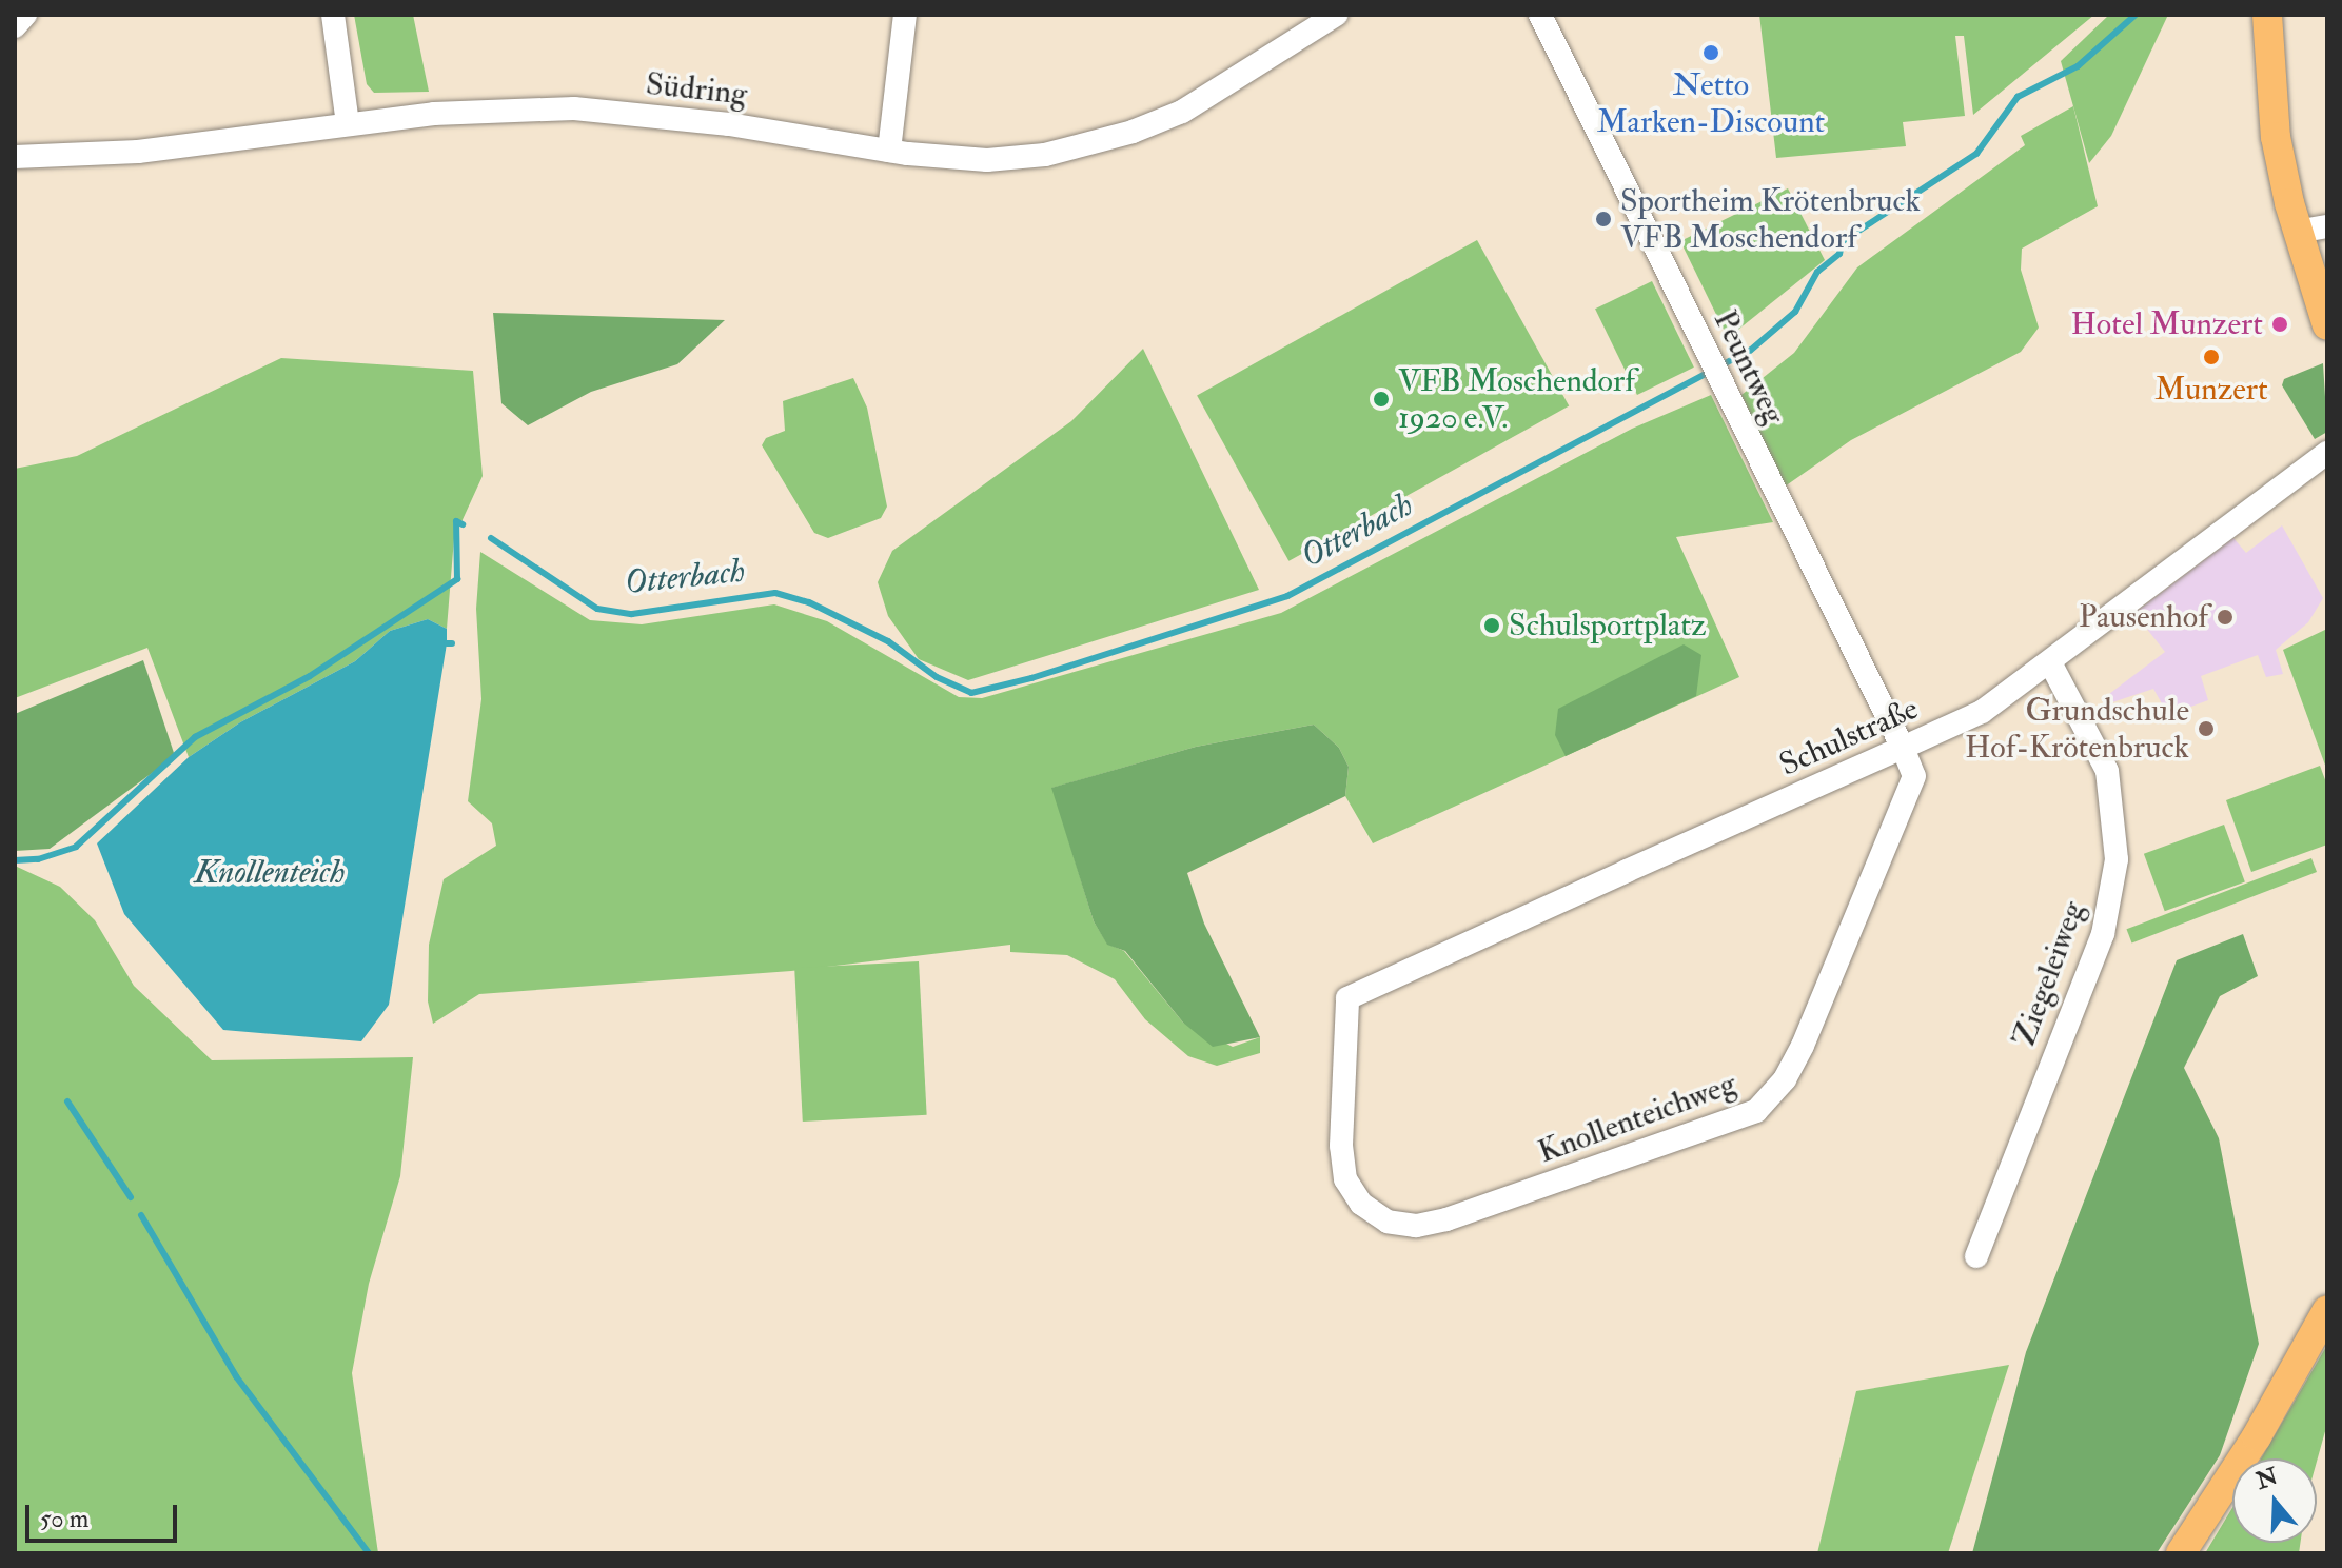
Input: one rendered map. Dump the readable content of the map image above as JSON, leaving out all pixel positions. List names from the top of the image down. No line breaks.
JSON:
{"streets":{"street":["Südring","Peuntweg","Schulstraße","Ziegeleiweg","Knollenteichweg"]},"crossings":[["Peuntweg","Schulstraße"],["Peuntweg","Knollenteichweg"],["Schulstraße","Ziegeleiweg"],["Schulstraße","Knollenteichweg"]],"water":["Otterbach","Knollenteich"],"places":["Netto Marken-Discount","Sportheim Krötenbruck VFB Moschendorf","Hotel Munzert","Munzert","VFB Moschendorf 1920 e.V.","Pausenhof","Schulsportplatz","Grundschule Hof-Krötenbruck"],"scale_bar":"50 m","north":"top"}
